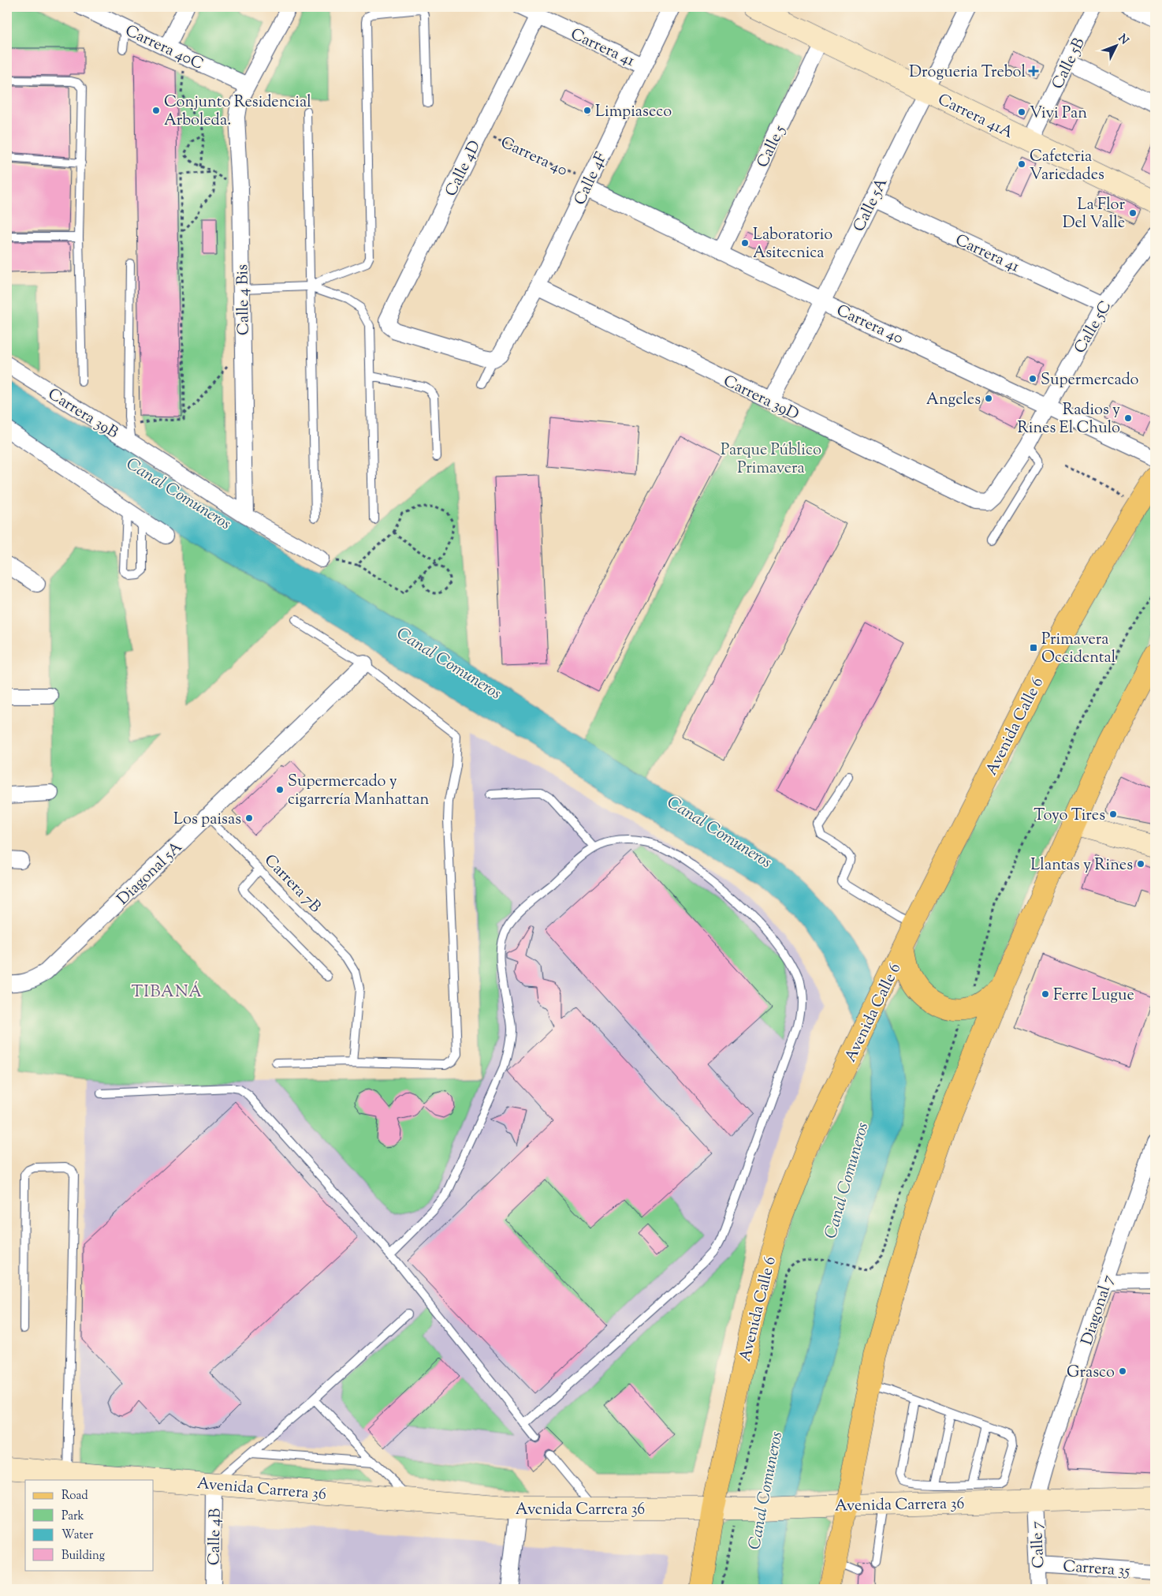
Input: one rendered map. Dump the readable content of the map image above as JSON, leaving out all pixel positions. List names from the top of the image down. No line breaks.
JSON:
{"streets":{"main road":["Carrera 41A","Avenida Calle 6","Avenida Carrera 36"],"street":["Carrera 40C","Carrera 41","Calle 5B","Calle 5","Carrera 40","Calle 4D","Calle 4F","Calle 5A","Calle 4 Bis","Calle 5C","Carrera 39D","Carrera 39B","Diagonal 5A","Diagonal 7","Calle 4B","Calle 7","Carrera 35"],"lane":["Carrera 7B"]},"crossings":[["Carrera 40C","Calle 4 Bis"],["Carrera 41","Calle 4D"],["Carrera 41","Calle 4F"],["Carrera 41","Calle 5A"],["Carrera 41","Calle 5C"],["Calle 5B","Carrera 41A"],["Carrera 41A","Calle 5"],["Carrera 41A","Calle 5A"],["Calle 5","Carrera 40"],["Carrera 40","Calle 4D"],["Carrera 40","Calle 4F"],["Carrera 40","Calle 5A"],["Carrera 40","Calle 5C"],["Calle 4D","Calle 4F"],["Calle 4F","Carrera 39D"],["Calle 5A","Carrera 39D"],["Calle 4 Bis","Carrera 39B"],["Calle 5C","Carrera 39D"],["Avenida Calle 6","Avenida Carrera 36"],["Diagonal 5A","Carrera 7B"],["Diagonal 7","Avenida Carrera 36"],["Diagonal 7","Calle 7"],["Avenida Carrera 36","Calle 4B"],["Avenida Carrera 36","Calle 7"],["Calle 7","Carrera 35"]],"districts":["TIBANÁ"],"water":["Canal Comuneros"],"parks":["Parque Público Primavera"],"places":{"health":["Drogueria Trebol"],"other":["Conjunto Residencial Arboleda.","Limpiaseco","Vivi Pan","Cafeteria Variedades","La Flor Del Valle","Laboratorio Asitecnica","Supermercado","Angeles","Radios y Rines El Chulo","Supermercado y cigarrería Manhattan","Toyo Tires","Los paisas","Llantas y Rines","Ferre Lugue","Grasco"],"transit":["Primavera Occidental"]},"legend":["Road","Park","Water","Building"],"north":"top right"}
